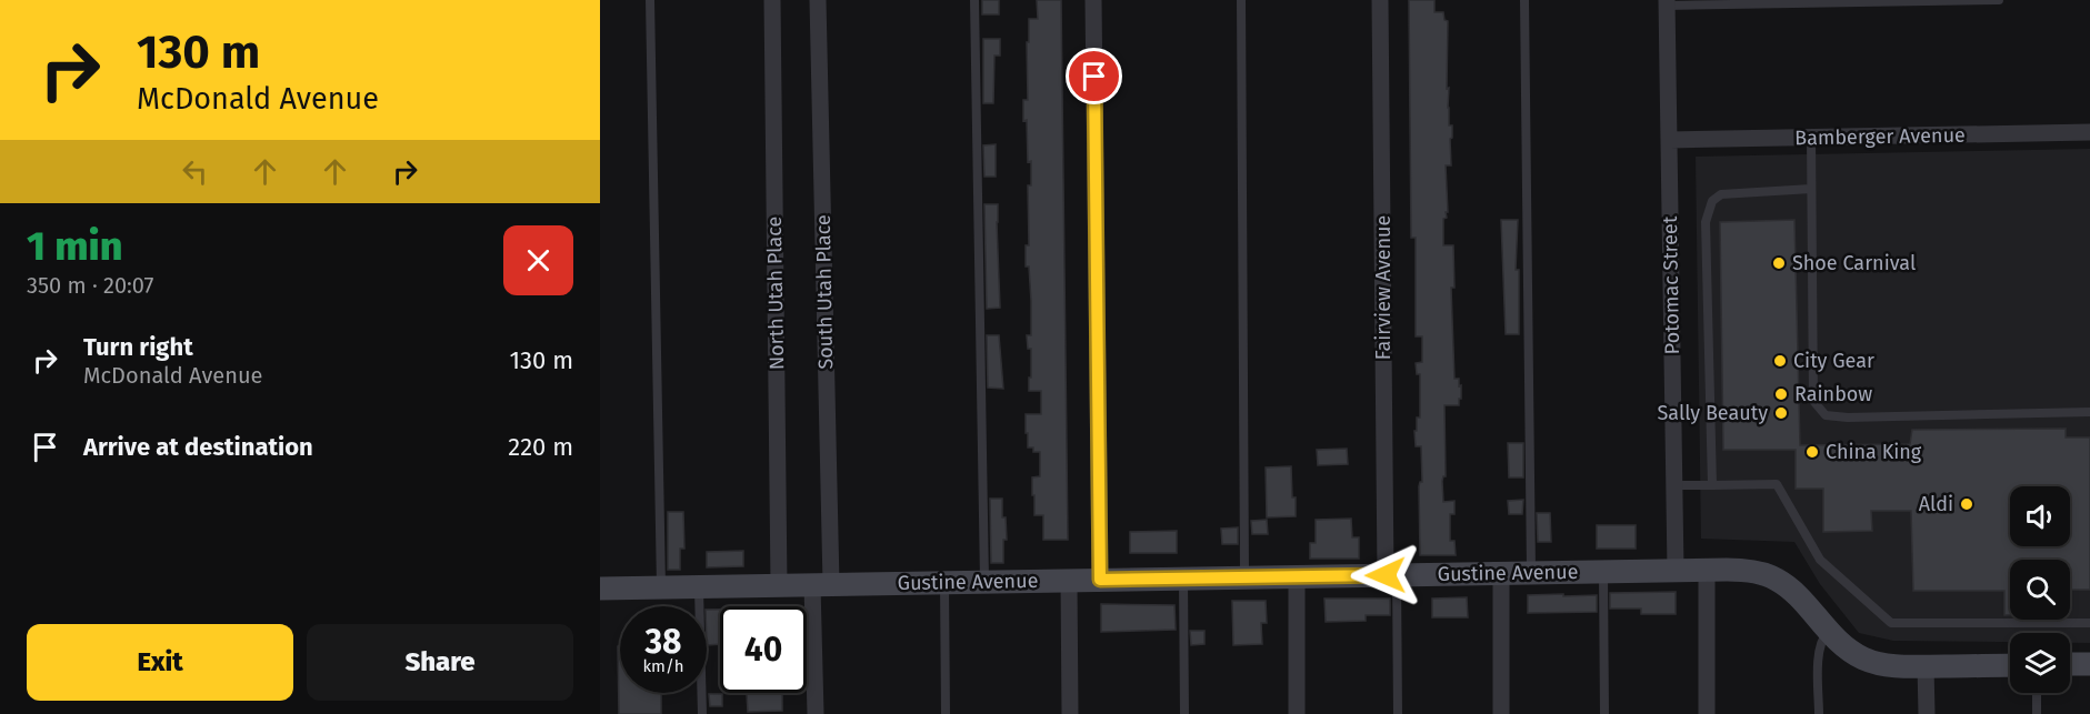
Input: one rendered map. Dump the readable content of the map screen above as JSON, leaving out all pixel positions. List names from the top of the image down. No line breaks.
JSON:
{"streets":{"street":["Bamberger Avenue","Potomac Street","Fairview Avenue","South Utah Place","North Utah Place","Gustine Avenue"]},"crossings":[["Bamberger Avenue","Potomac Street"],["Potomac Street","Gustine Avenue"],["Fairview Avenue","Gustine Avenue"],["South Utah Place","Gustine Avenue"],["North Utah Place","Gustine Avenue"]],"places":["Shoe Carnival","City Gear","Rainbow","Sally Beauty","China King","Aldi"],"page":{"turn":["130 m","McDonald Avenue"],"heading":["1 min","350 m · 20:07"],"list":[{"name":"Turn right","note":"McDonald Avenue","value":"130 m"},{"name":"Arrive at destination","value":"220 m"}],"speed":"38 km/h","limit":"40","buttons":["Exit","Share"]}}
